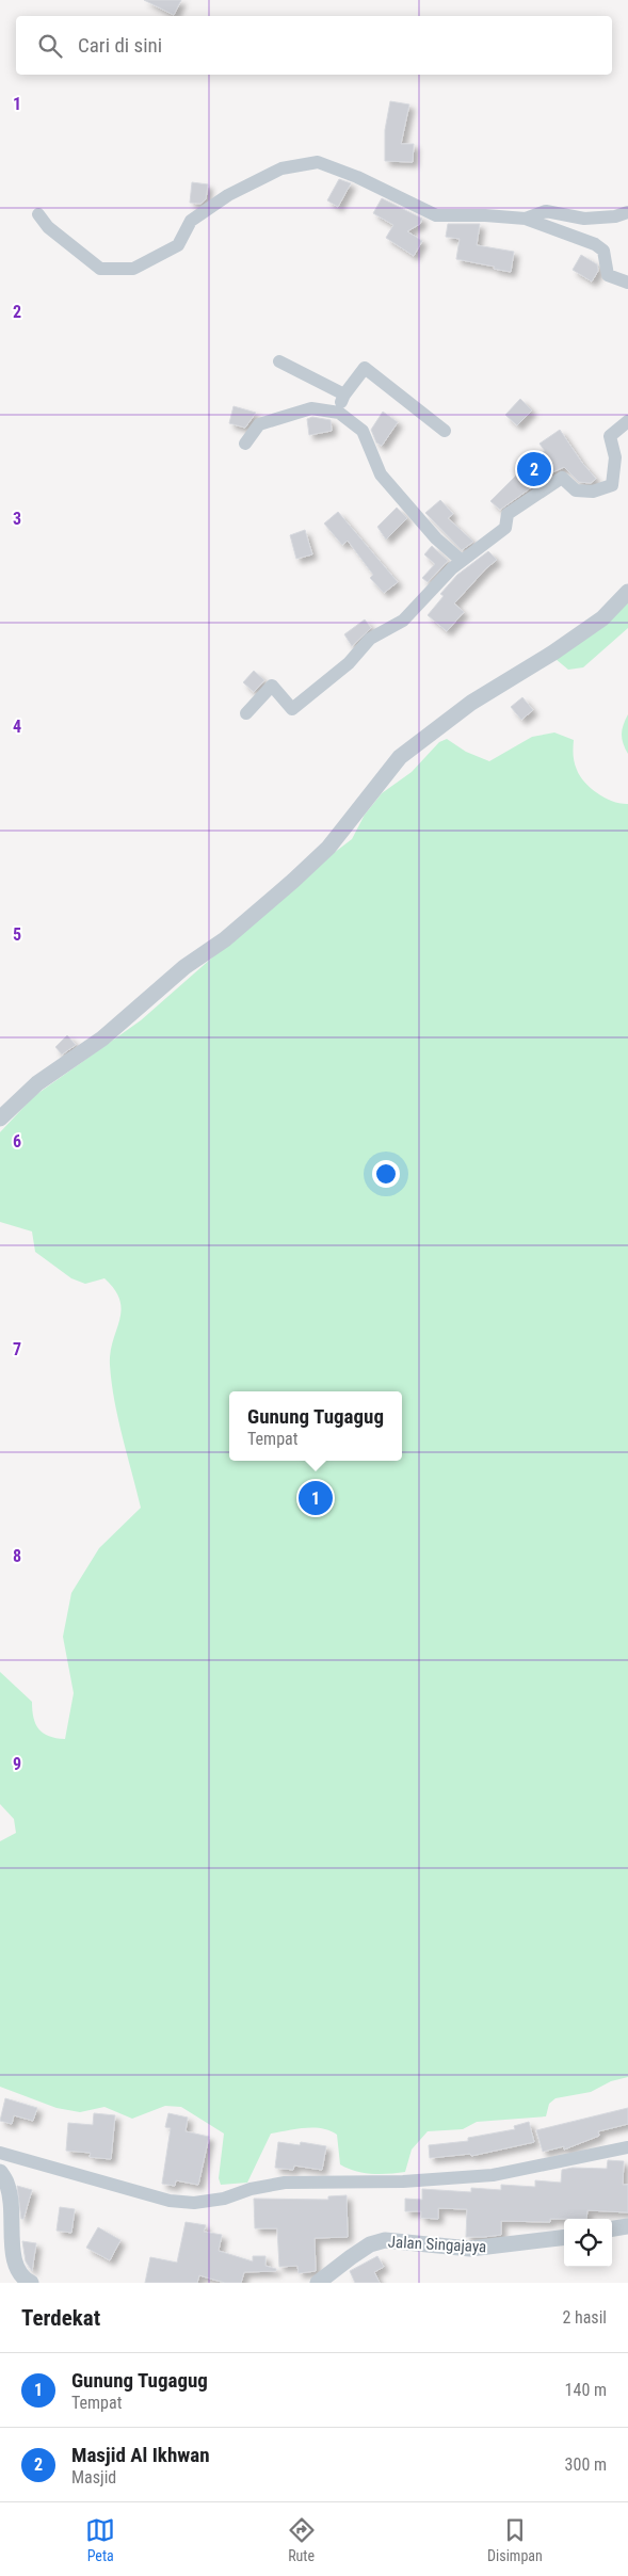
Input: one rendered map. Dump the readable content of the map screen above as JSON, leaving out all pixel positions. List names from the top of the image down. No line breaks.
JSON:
{"streets":{"street":["Jalan Singajaya"]},"page":{"search":"Cari di sini","pins":["2","1"],"popup":["Gunung Tugagug","Tempat"],"heading":["Terdekat","2 hasil"],"list":[{"mark":"1","name":"Gunung Tugagug","note":"Tempat","value":"140 m"},{"mark":"2","name":"Masjid Al Ikhwan","note":"Masjid","value":"300 m"}],"nav":["Peta","Rute","Disimpan"]},"grid":{"rows":["1","2","3","4","5","6","7","8","9"]}}
